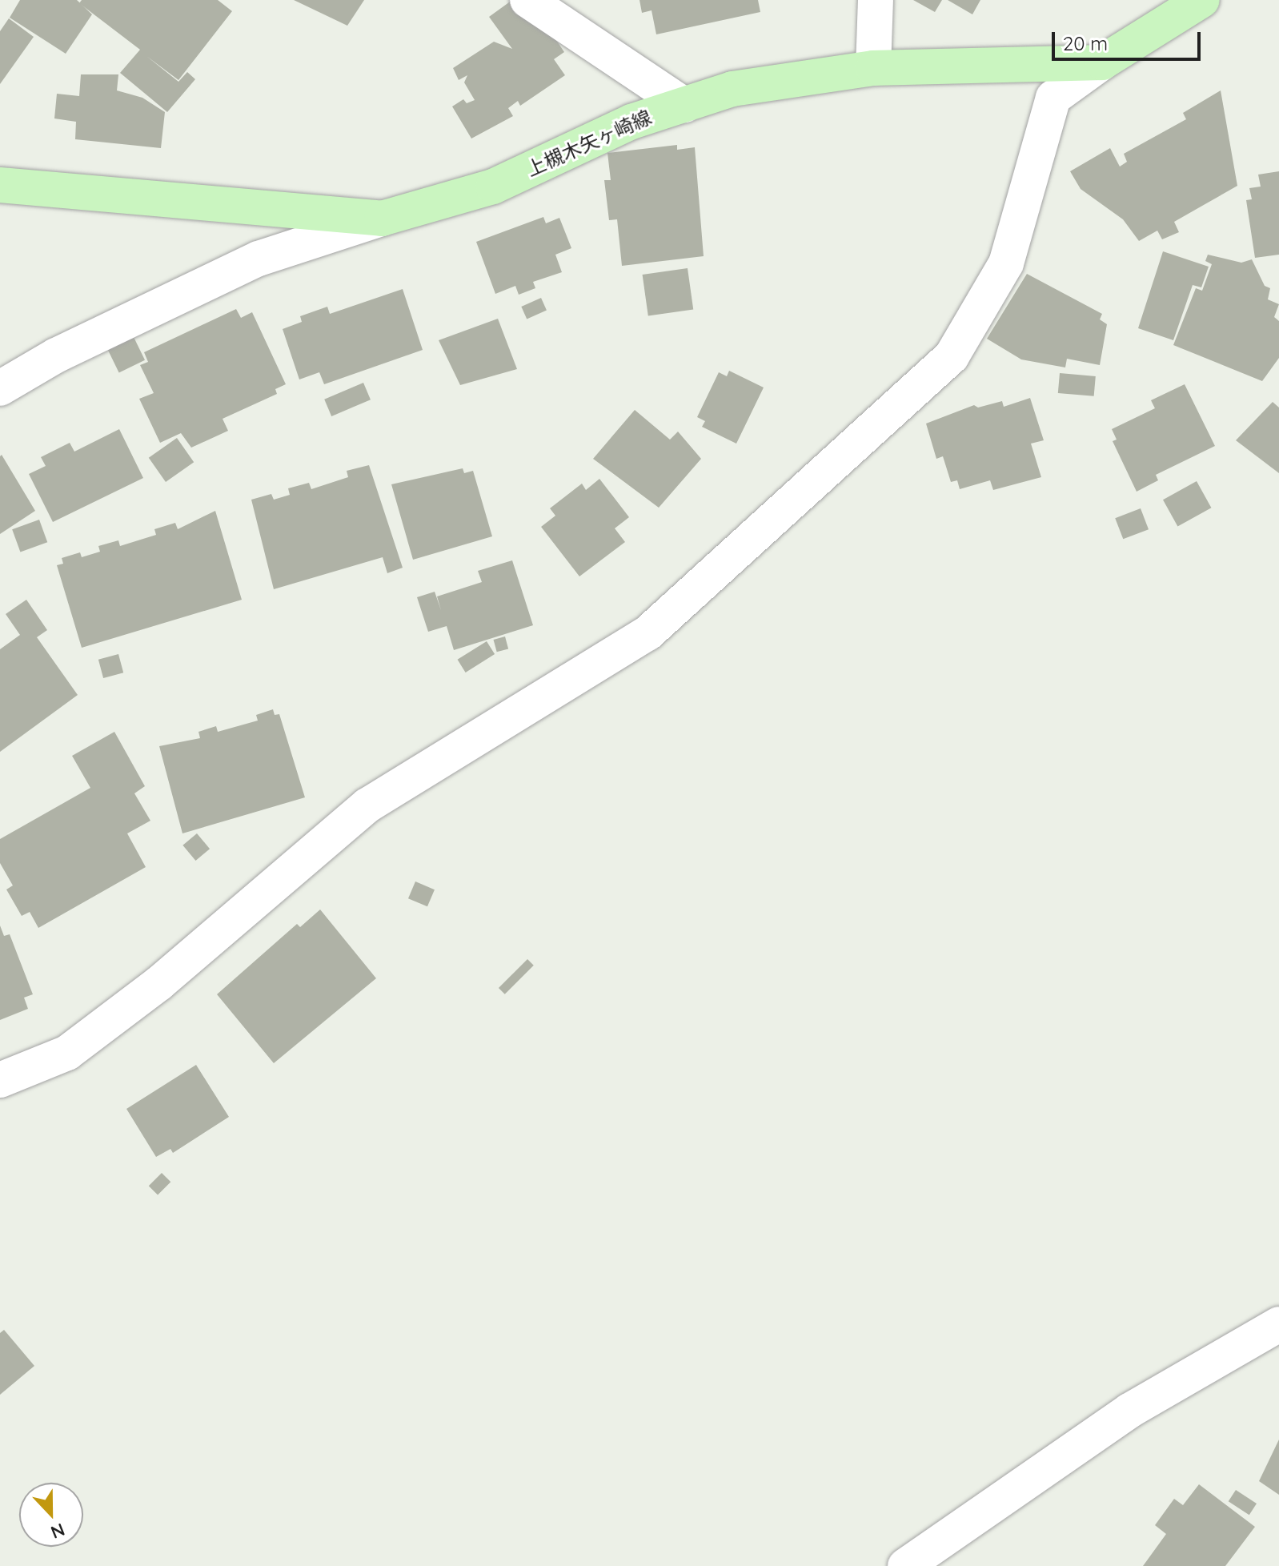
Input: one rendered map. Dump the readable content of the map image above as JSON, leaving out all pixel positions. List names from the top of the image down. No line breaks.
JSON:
{"streets":{"main road":["上槻木矢ヶ崎線"]},"scale_bar":"20 m","north":"bottom"}
